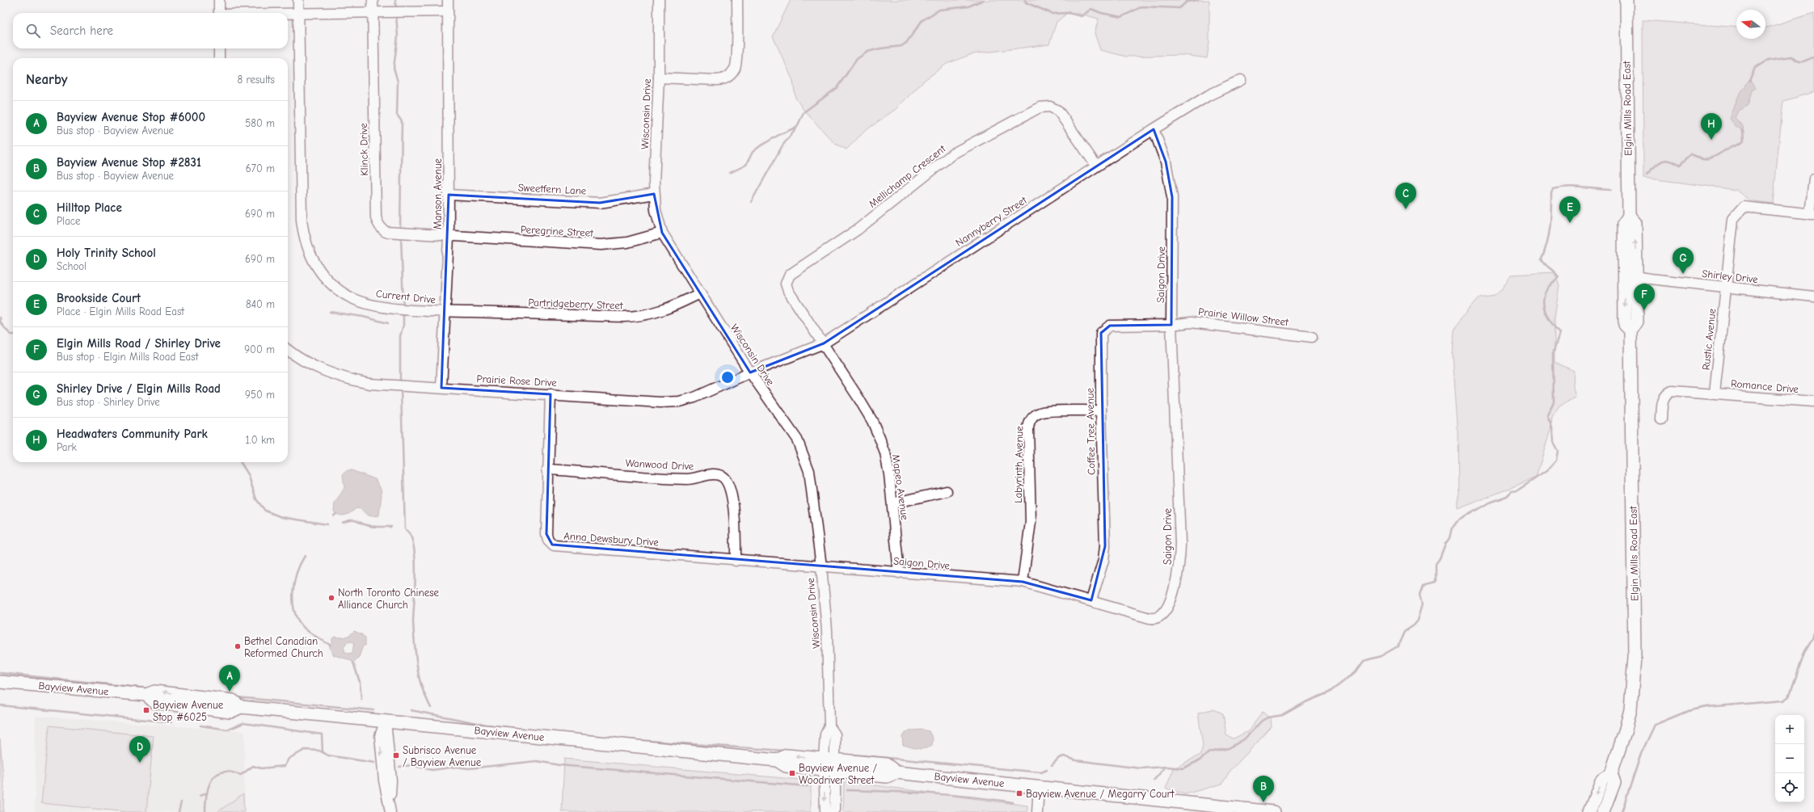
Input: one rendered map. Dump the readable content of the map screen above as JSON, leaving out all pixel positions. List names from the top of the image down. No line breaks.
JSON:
{"streets":{"main road":["Elgin Mills Road East","Bayview Avenue"],"street":["Wisconsin Drive","Klinck Drive","Mellichamp Crescent","Sweetfern Lane","Manson Avenue","Nannyberry Street","Peregrine Street","Saigon Drive","Shirley Drive","Current Drive","Partridgeberry Street","Prairie Willow Street","Rustic Avenue","Prairie Rose Drive","Romance Drive","Coffee Tree Avenue","Wanwood Drive","Labyrinth Avenue","Mapeo Avenue","Anna Dewsbury Drive"]},"crossings":[["Elgin Mills Road East","Shirley Drive"],["Wisconsin Drive","Sweetfern Lane"],["Wisconsin Drive","Nannyberry Street"],["Wisconsin Drive","Peregrine Street"],["Wisconsin Drive","Saigon Drive"],["Wisconsin Drive","Partridgeberry Street"],["Wisconsin Drive","Prairie Rose Drive"],["Wisconsin Drive","Anna Dewsbury Drive"],["Wisconsin Drive","Bayview Avenue"],["Klinck Drive","Manson Avenue"],["Klinck Drive","Peregrine Street"],["Mellichamp Crescent","Nannyberry Street"],["Mellichamp Crescent","Mapeo Avenue"],["Sweetfern Lane","Manson Avenue"],["Manson Avenue","Peregrine Street"],["Manson Avenue","Current Drive"],["Manson Avenue","Partridgeberry Street"],["Manson Avenue","Prairie Rose Drive"],["Nannyberry Street","Saigon Drive"],["Nannyberry Street","Prairie Rose Drive"],["Nannyberry Street","Mapeo Avenue"],["Saigon Drive","Prairie Willow Street"],["Saigon Drive","Coffee Tree Avenue"],["Saigon Drive","Labyrinth Avenue"],["Saigon Drive","Mapeo Avenue"],["Saigon Drive","Anna Dewsbury Drive"],["Shirley Drive","Rustic Avenue"],["Current Drive","Partridgeberry Street"],["Prairie Willow Street","Coffee Tree Avenue"],["Rustic Avenue","Romance Drive"],["Prairie Rose Drive","Anna Dewsbury Drive"],["Coffee Tree Avenue","Labyrinth Avenue"],["Wanwood Drive","Anna Dewsbury Drive"]],"places":{"other":["North Toronto Chinese Alliance Church","Bethel Canadian Reformed Church"],"transit":["Bayview Avenue Stop #6025","Subrisco Avenue / Bayview Avenue","Bayview Avenue / Woodriver Street","Bayview Avenue / Megarry Court"]},"north":"left","page":{"search":"Search here","heading":["Nearby","8 results"],"list":[{"mark":"A","name":"Bayview Avenue Stop #6000","note":"Bus stop · Bayview Avenue","value":"580 m"},{"mark":"B","name":"Bayview Avenue Stop #2831","note":"Bus stop · Bayview Avenue","value":"670 m"},{"mark":"C","name":"Hilltop Place","note":"Place","value":"690 m"},{"mark":"D","name":"Holy Trinity School","note":"School","value":"690 m"},{"mark":"E","name":"Brookside Court","note":"Place · Elgin Mills Road East","value":"840 m"},{"mark":"F","name":"Elgin Mills Road / Shirley Drive","note":"Bus stop · Elgin Mills Road East","value":"900 m"},{"mark":"G","name":"Shirley Drive / Elgin Mills Road","note":"Bus stop · Shirley Drive","value":"950 m"},{"mark":"H","name":"Headwaters Community Park","note":"Park","value":"1.0 km"}],"pins":["H","C","E","G","F","A","D","B"],"map_buttons":["+","−"]}}
